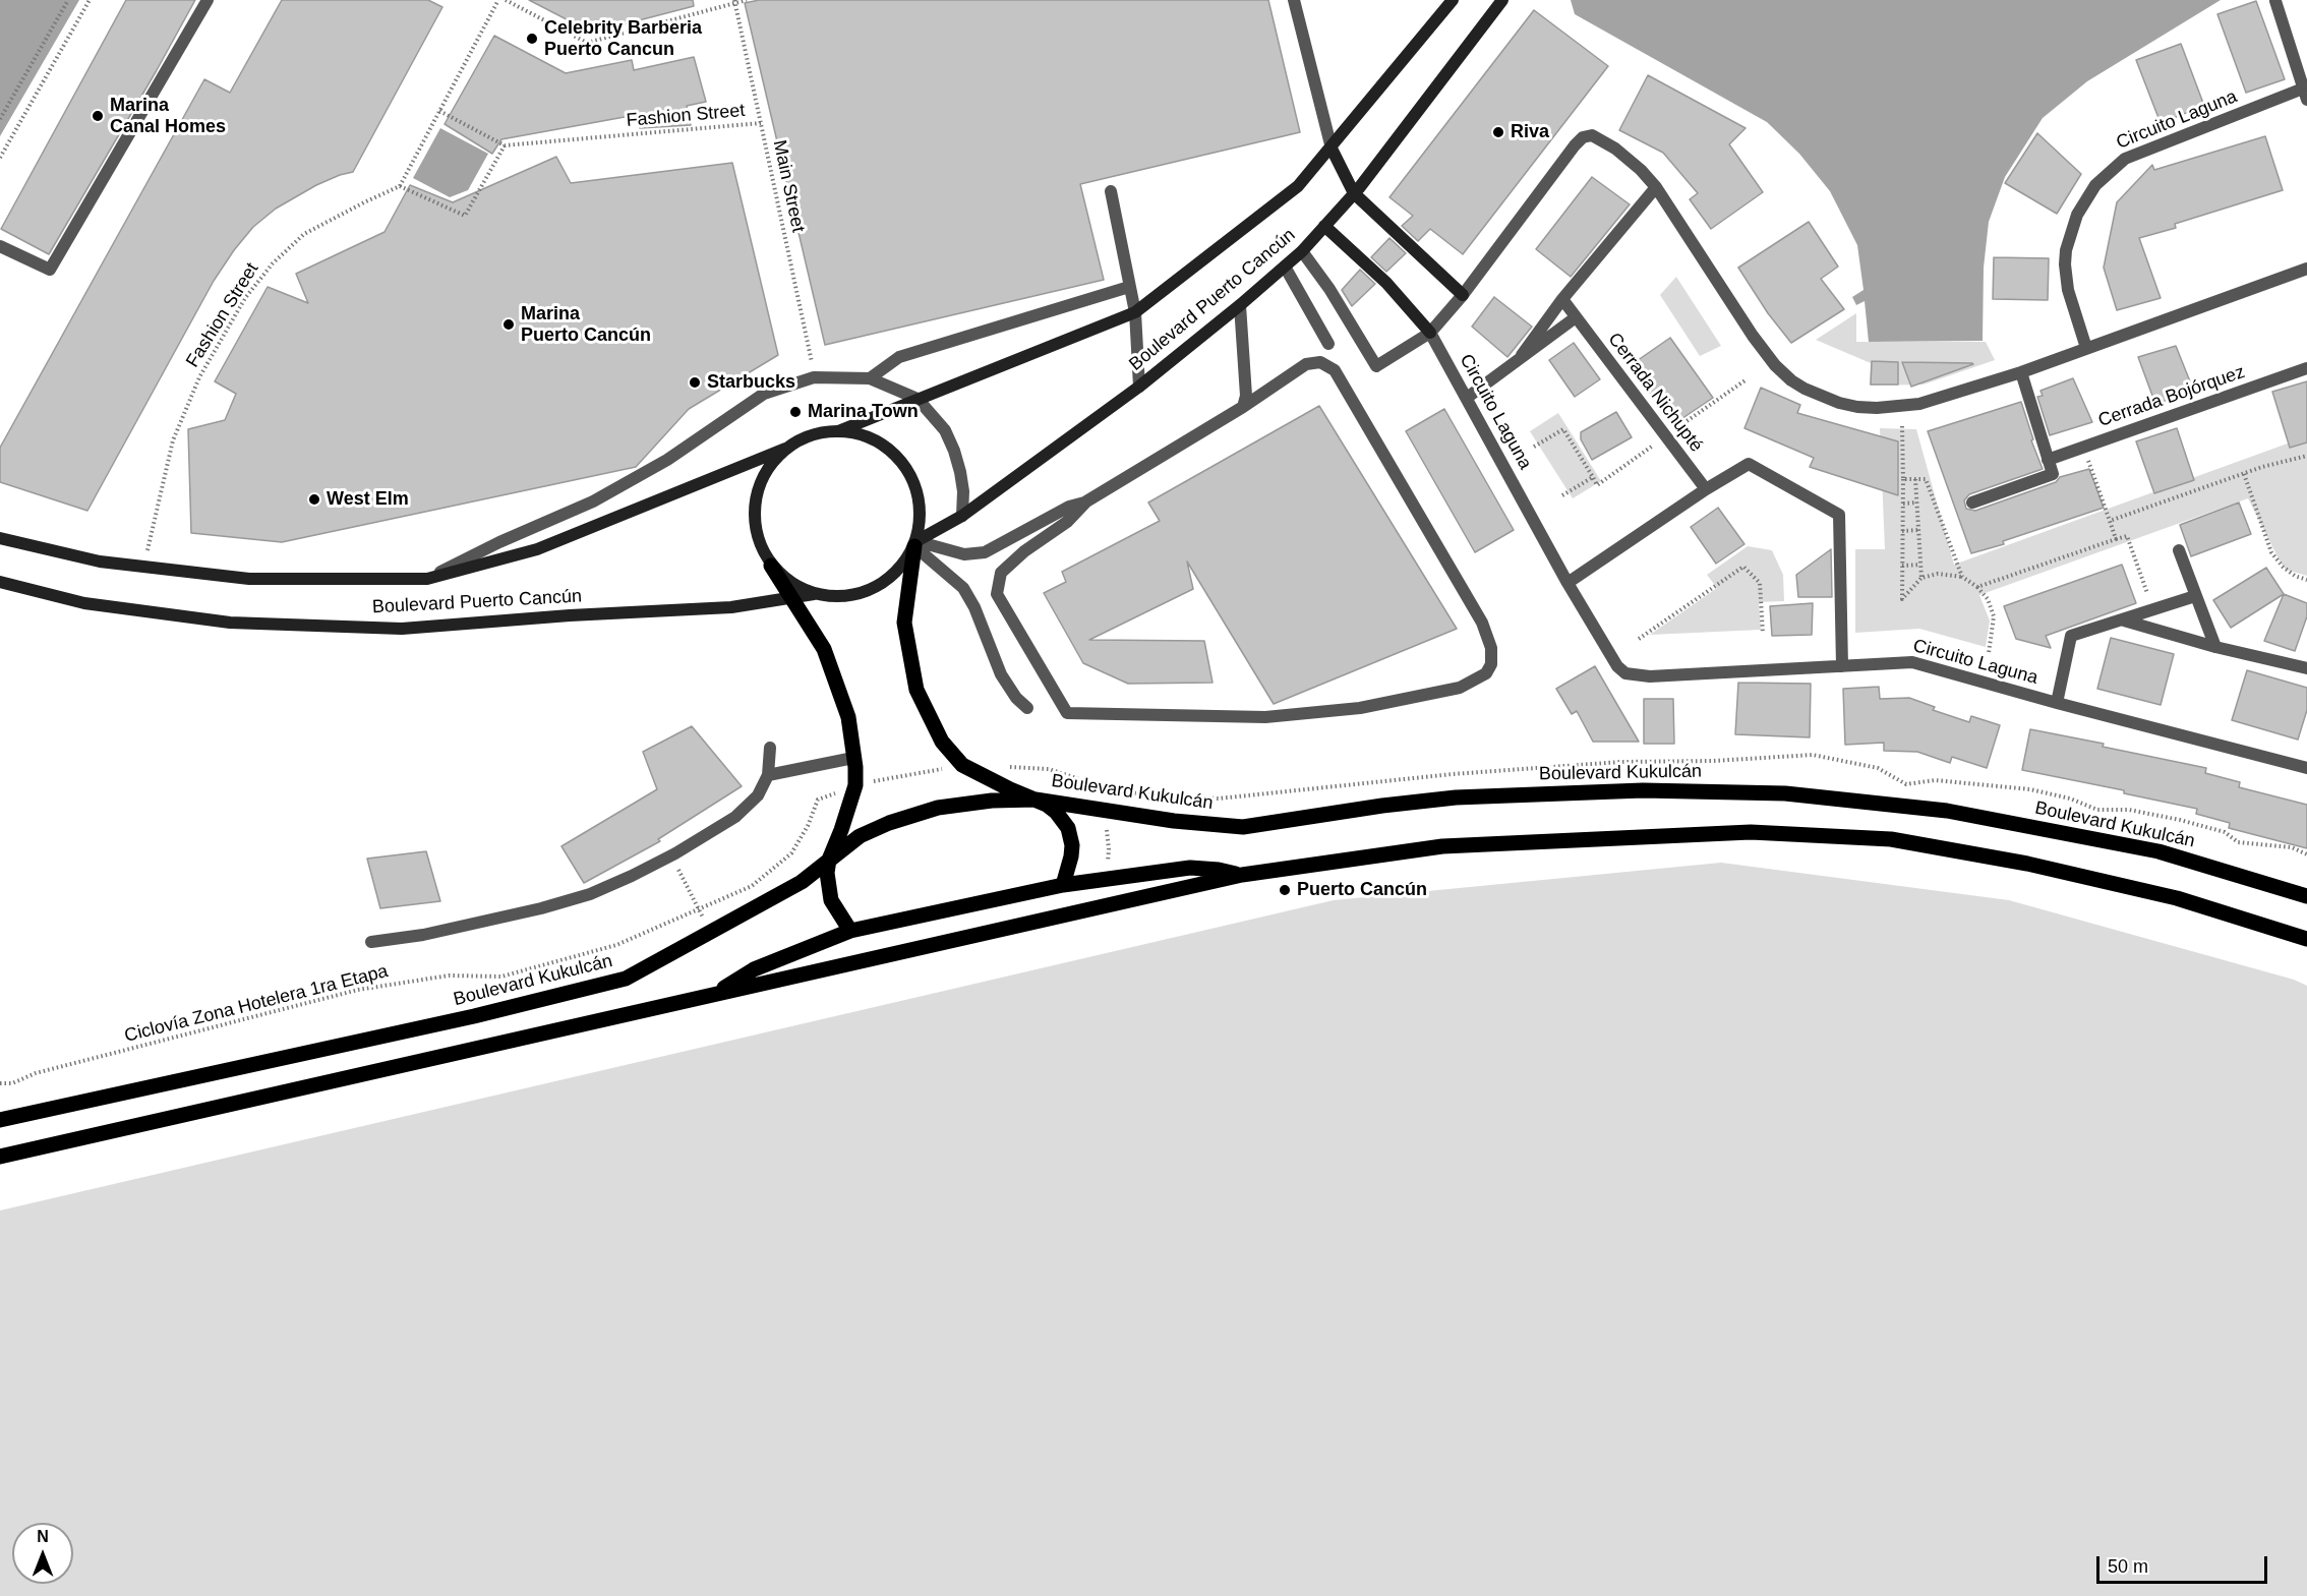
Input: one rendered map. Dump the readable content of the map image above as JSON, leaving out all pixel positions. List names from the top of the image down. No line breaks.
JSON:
{"streets":{"main road":["Boulevard Kukulcán"],"street":["Circuito Laguna","Boulevard Puerto Cancún","Cerrada Nichupté","Cerrada Bojórquez"],"path":["Fashion Street","Main Street","Ciclovía Zona Hotelera 1ra Etapa"]},"crossings":[["Fashion Street","Main Street"],["Fashion Street","Boulevard Puerto Cancún"]],"places":["Celebrity Barberia Puerto Cancun","Marina Canal Homes","Riva","Marina Puerto Cancún","Starbucks","Marina Town","West Elm","Puerto Cancún"],"scale_bar":"50 m","north":"top"}
